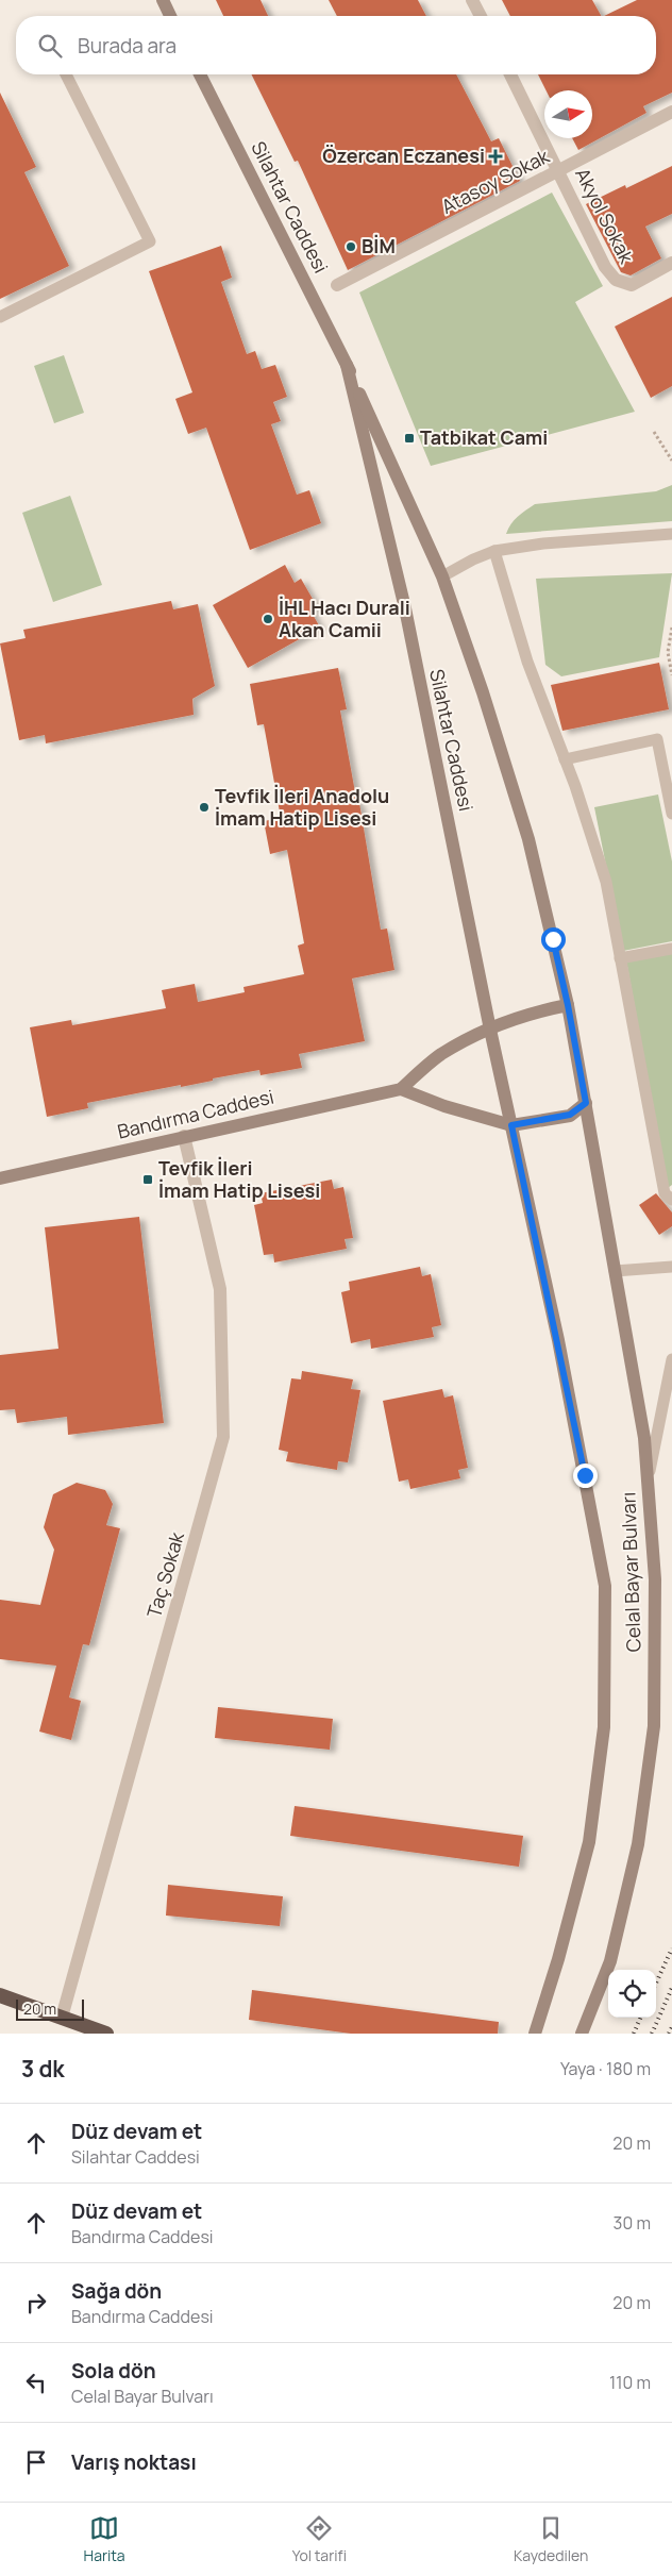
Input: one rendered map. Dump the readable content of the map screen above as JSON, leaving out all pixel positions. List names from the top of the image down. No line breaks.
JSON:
{"streets":{"main road":["Silahtar Caddesi","Bandırma Caddesi","Celal Bayar Bulvarı"],"street":["Atasoy Sokak","Akyol Sokak","Taç Sokak"]},"crossings":[["Atasoy Sokak","Akyol Sokak"],["Silahtar Caddesi","Bandırma Caddesi"],["Silahtar Caddesi","Celal Bayar Bulvarı"],["Bandırma Caddesi","Taç Sokak"]],"places":{"health":["Özercan Eczanesi"],"other":["BİM","İHL Hacı Durali Akan Camii","Tevfik İleri Anadolu İmam Hatip Lisesi"],"transit":["Tatbikat Cami","Tevfik İleri İmam Hatip Lisesi"]},"scale_bar":"20 m","north":"right","page":{"search":"Burada ara","scale":"20 m","heading":["3 dk","Yaya · 180 m"],"list":[["Düz devam et","Silahtar Caddesi","20 m"],["Düz devam et","Bandırma Caddesi","30 m"],["Sağa dön","Bandırma Caddesi","20 m"],["Sola dön","Celal Bayar Bulvarı","110 m"],"Varış noktası"],"nav":["Harita","Yol tarifi","Kaydedilen"]}}
